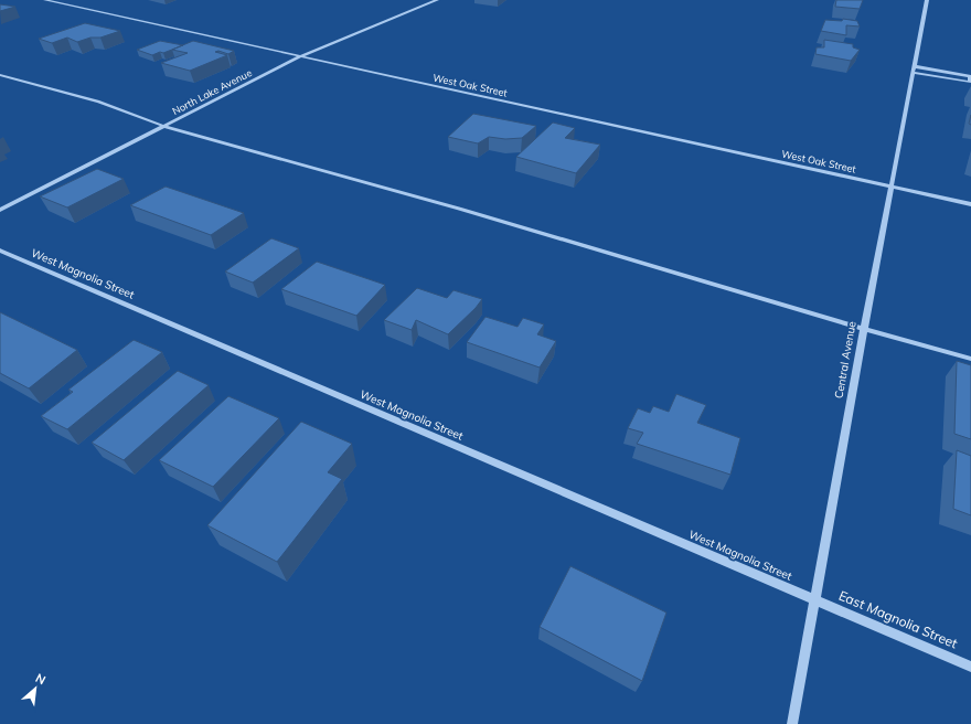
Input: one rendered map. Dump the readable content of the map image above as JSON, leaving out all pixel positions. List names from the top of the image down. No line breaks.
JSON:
{"streets":{"street":["West Oak Street","North Lake Avenue","West Magnolia Street","Central Avenue","East Magnolia Street"]},"crossings":[["West Oak Street","North Lake Avenue"],["West Oak Street","Central Avenue"],["West Magnolia Street","Central Avenue"],["West Magnolia Street","East Magnolia Street"],["Central Avenue","East Magnolia Street"]],"north":"top right"}
